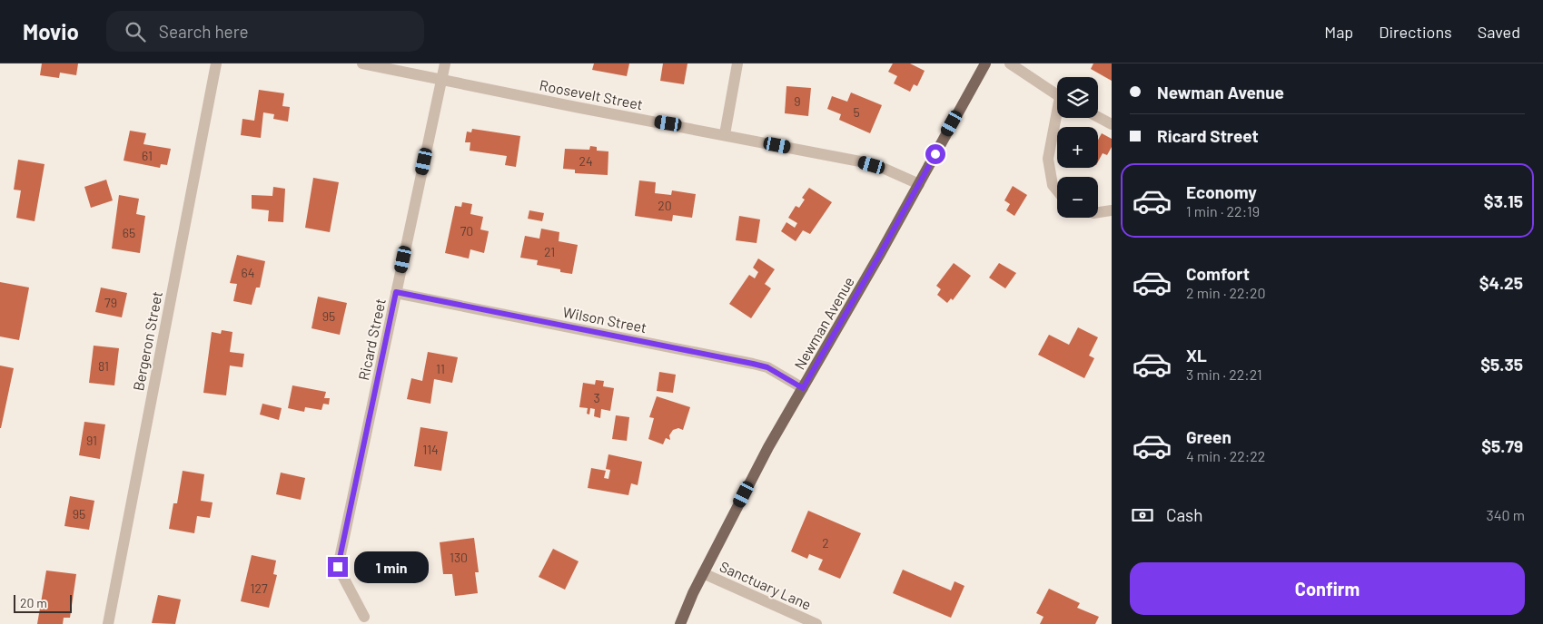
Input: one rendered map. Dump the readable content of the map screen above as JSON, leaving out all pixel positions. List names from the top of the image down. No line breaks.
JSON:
{"streets":{"main road":["Newman Avenue"],"street":["Roosevelt Street","Wilson Street","Ricard Street","Bergeron Street","Sanctuary Lane"]},"crossings":[["Roosevelt Street","Newman Avenue"],["Roosevelt Street","Ricard Street"],["Wilson Street","Newman Avenue"],["Wilson Street","Ricard Street"],["Newman Avenue","Sanctuary Lane"]],"house_numbers":["9","5","61","24","20","70","65","21","64","79","95","81","11","3","91","114","95","2","130","127"],"scale_bar":"20 m","page":{"header":"Movio","search":"Search here","nav":["Map","Directions","Saved"],"banner":["Newman Avenue","Ricard Street"],"map_buttons":["+","−"],"list":[{"name":"Economy","note":"1 min · 22:19","value":"$3.15"},{"name":"Comfort","note":"2 min · 22:20","value":"$4.25"},{"name":"XL","note":"3 min · 22:21","value":"$5.35"},{"name":"Green","note":"4 min · 22:22","value":"$5.79"}],"pay":["Cash","340 m"],"bubble":"1 min","buttons":"Confirm","scale":"20 m"}}
